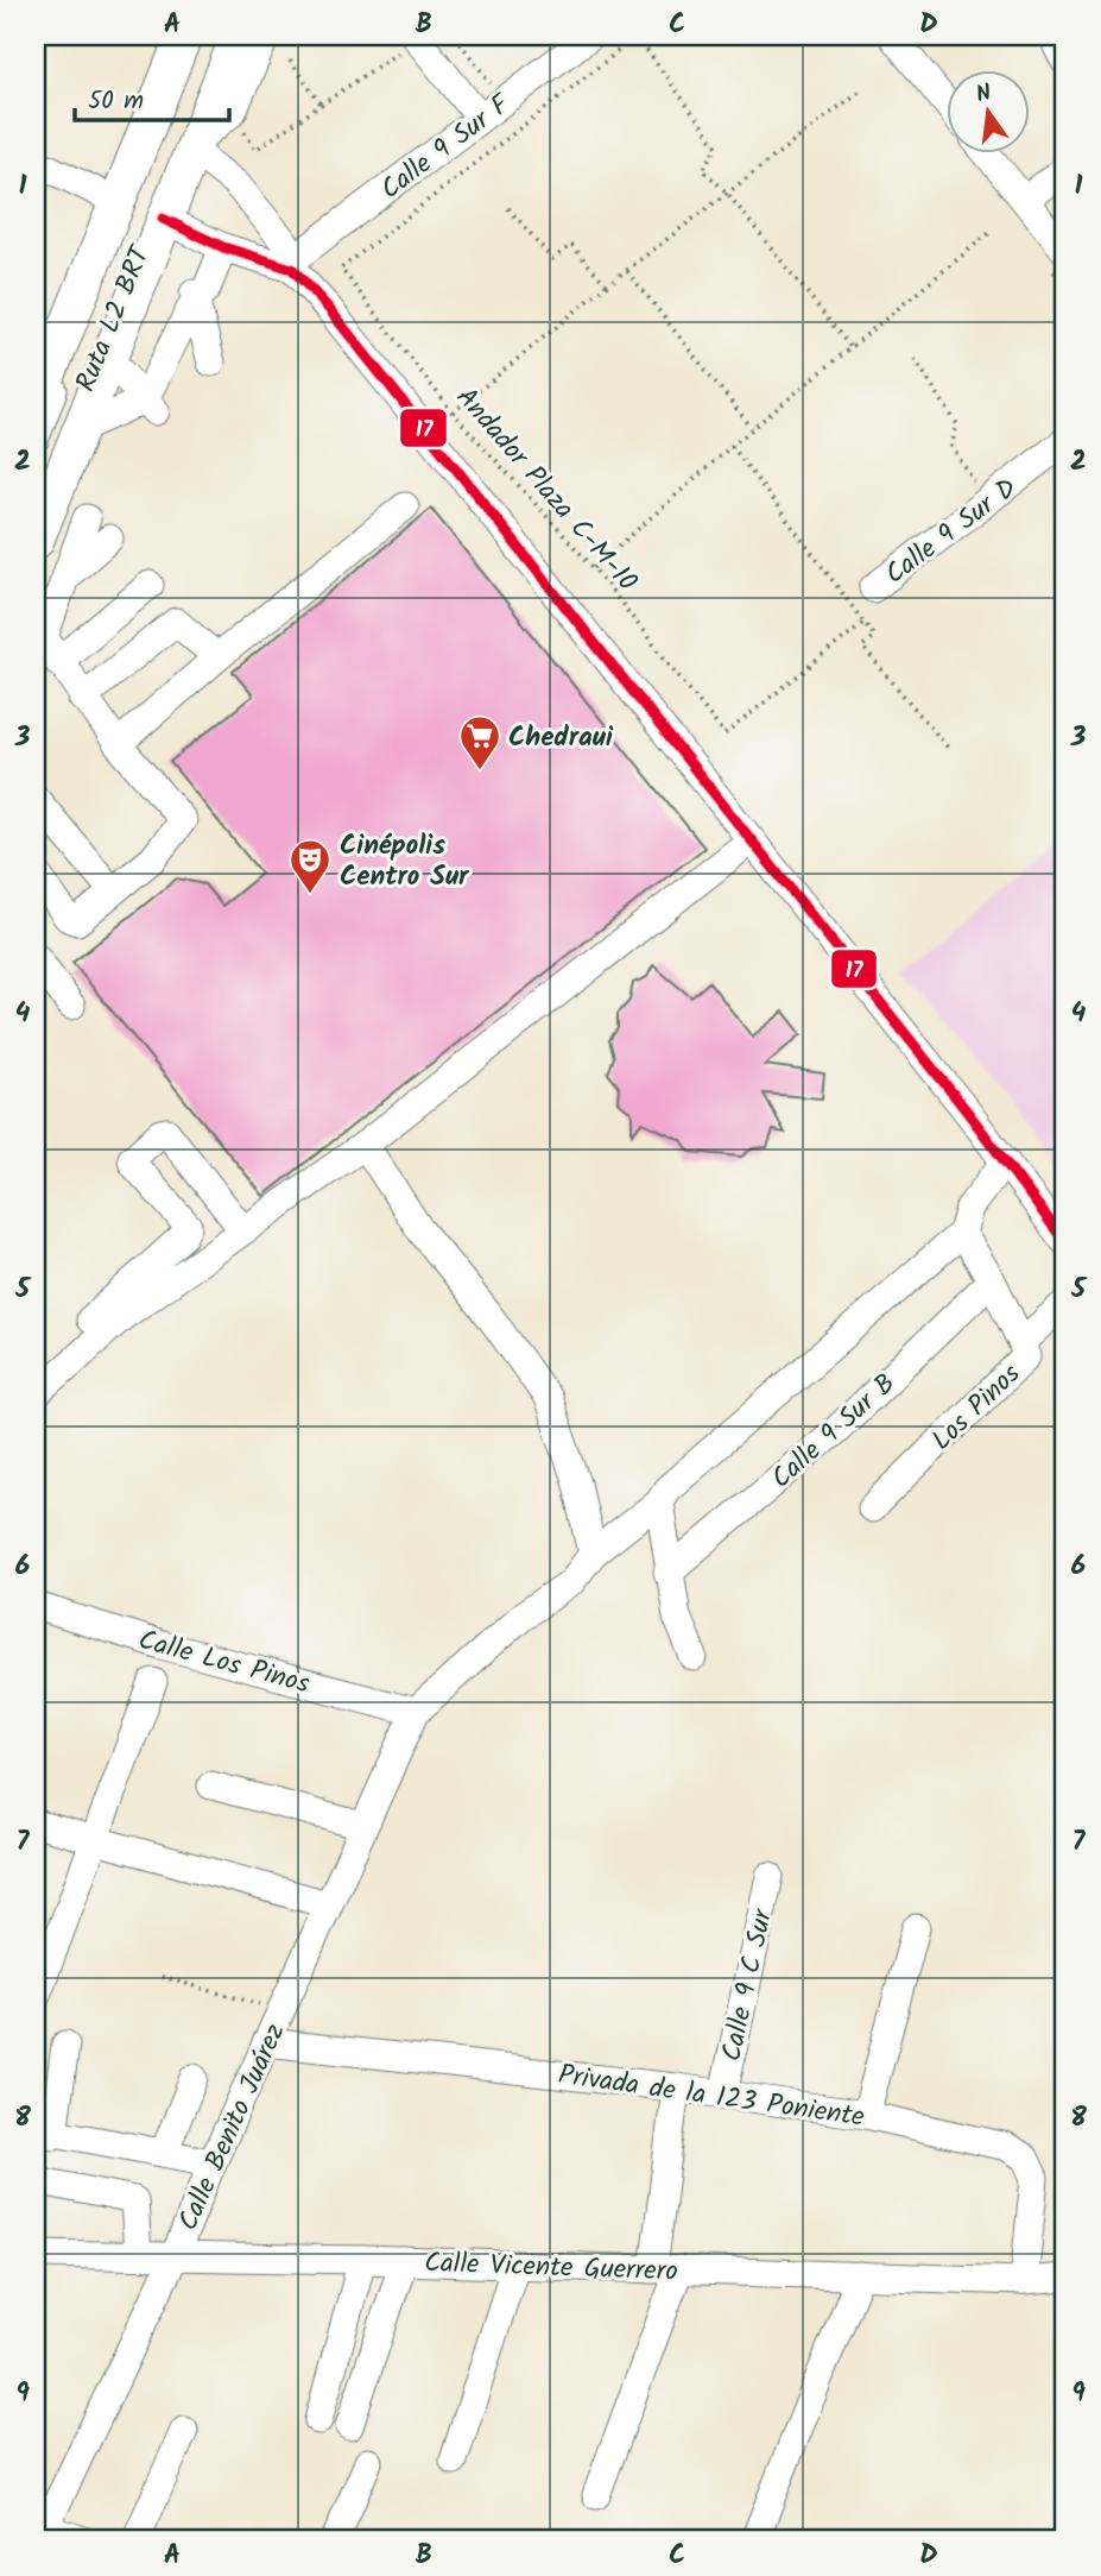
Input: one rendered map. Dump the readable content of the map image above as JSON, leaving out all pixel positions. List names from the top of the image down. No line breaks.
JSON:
{"streets":{"street":["Calle 9 Sur F","Ruta L2 BRT","Calle 9 Sur D","Los Pinos","Calle 9 Sur B","Calle Los Pinos","Calle 9 C Sur","Privada de la 123 Poniente","Calle Benito Juárez","Calle Vicente Guerrero"],"path":["Andador Plaza C-M-10"]},"crossings":[["Calle Los Pinos","Calle Benito Juárez"],["Calle 9 C Sur","Privada de la 123 Poniente"],["Privada de la 123 Poniente","Calle Benito Juárez"],["Privada de la 123 Poniente","Calle Vicente Guerrero"],["Calle Benito Juárez","Calle Vicente Guerrero"]],"places":{"supermarket":["Chedraui"],"theatre":["Cinépolis Centro Sur"]},"lines":["transit line 17"],"scale_bar":"50 m","north":"top","grid":{"columns":["A","B","C","D"],"rows":["1","2","3","4","5","6","7","8","9"]}}
